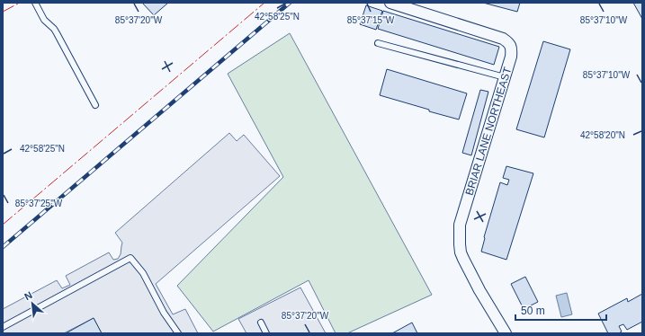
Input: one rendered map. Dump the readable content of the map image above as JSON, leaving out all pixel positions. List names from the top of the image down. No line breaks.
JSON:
{"streets":{"street":["BRIAR LANE NORTHEAST"]},"scale_bar":"50 m","north":"top left","coordinates":["42°58'25\"N","85°37'20\"W","85°37'15\"W","85°37'10\"W","42°58'20\"N","85°37'25\"W"]}
